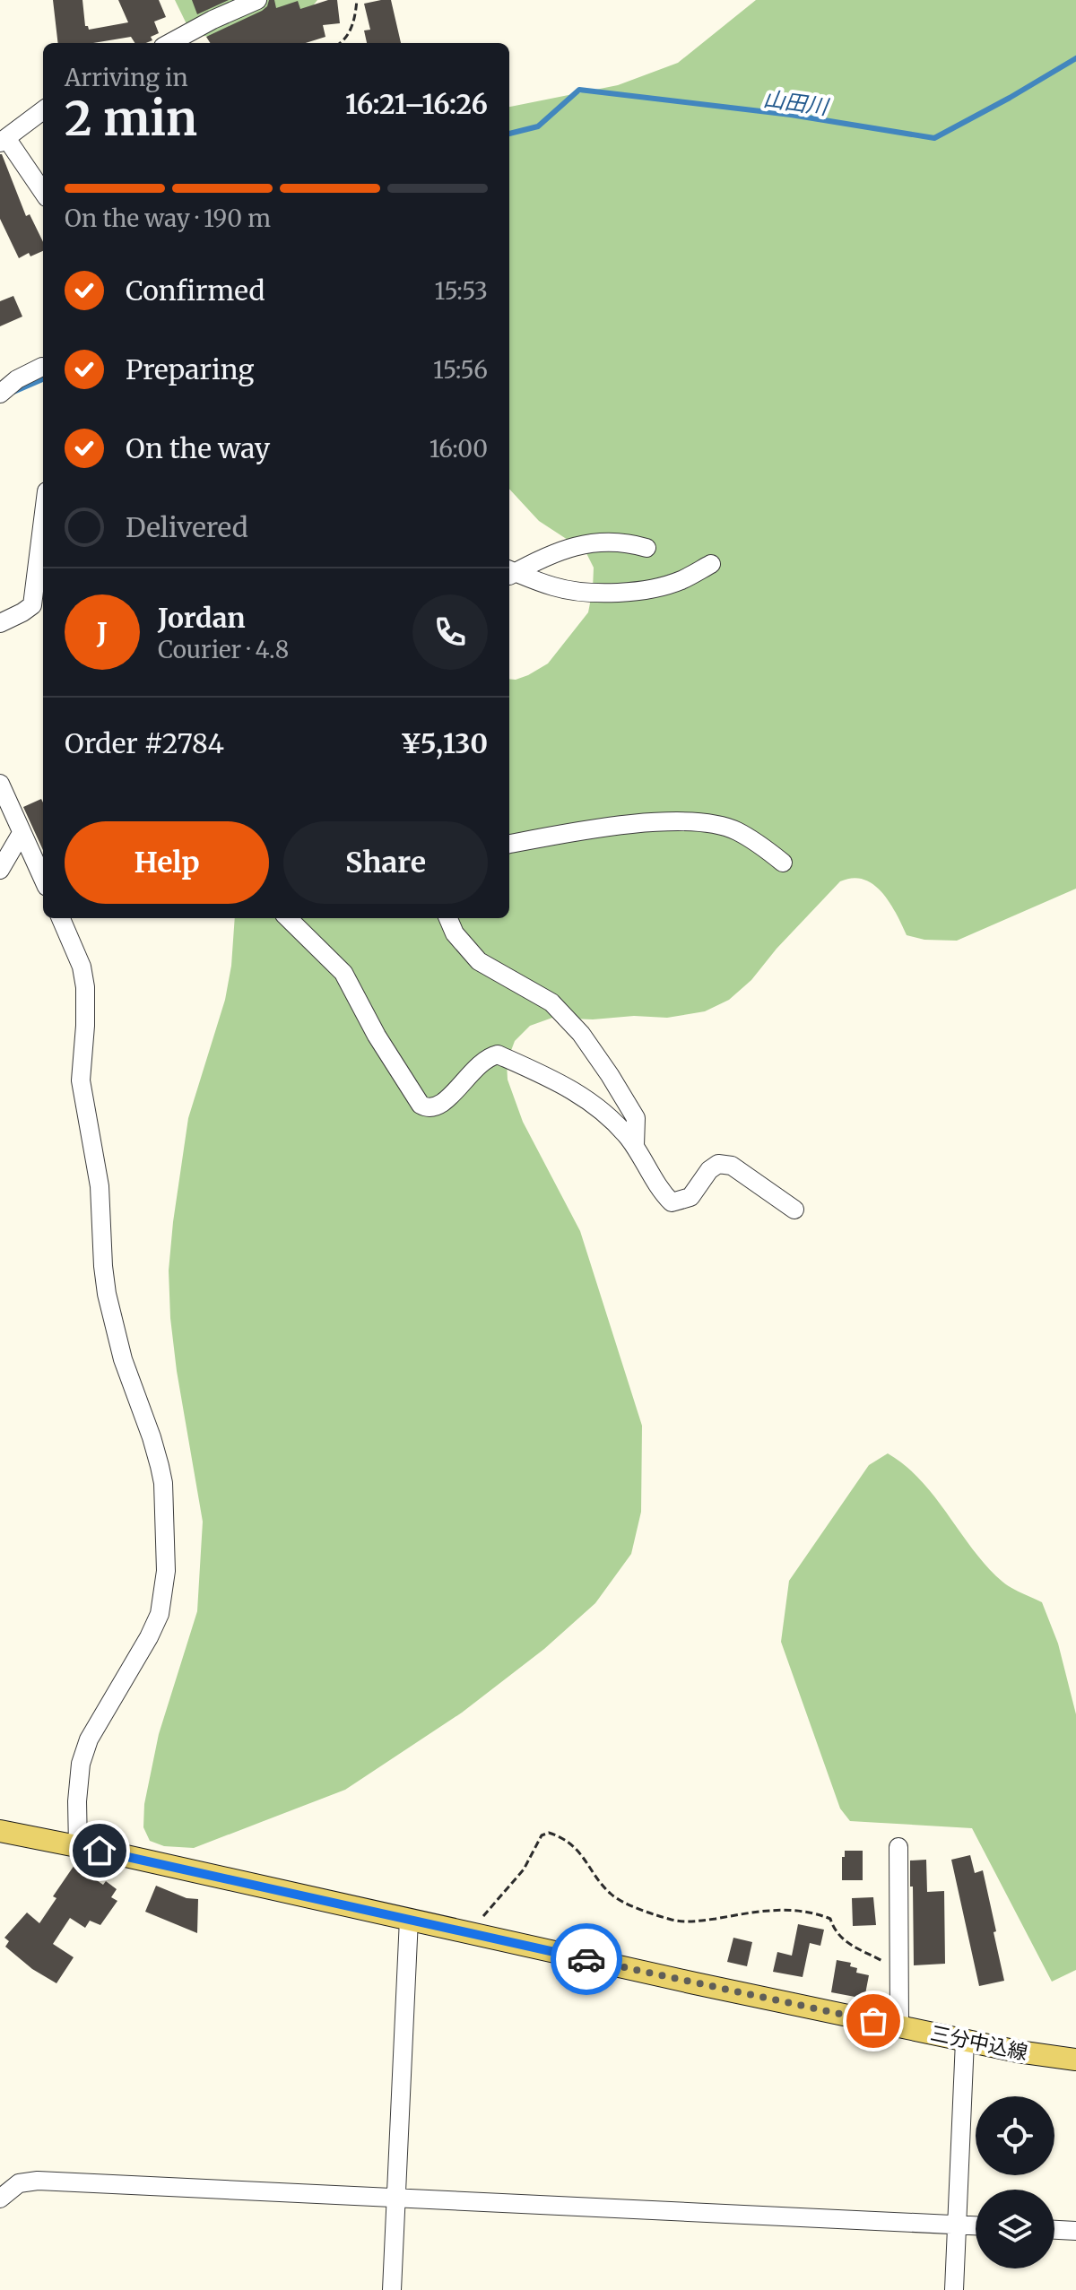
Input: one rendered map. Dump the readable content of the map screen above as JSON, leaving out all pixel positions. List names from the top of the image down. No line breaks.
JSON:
{"streets":{"main road":["三分中込線"]},"water":["山田川"],"page":{"heading":["2 min","Arriving in","16:21–16:26"],"panel":["Jordan","Courier · 4.8","Order #2784","¥5,130"],"bar":"On the way · 190 m","list":[["Confirmed","15:53"],["Preparing","15:56"],["On the way","16:00"],"Delivered"],"round":"J","buttons":["Help","Share"]}}
